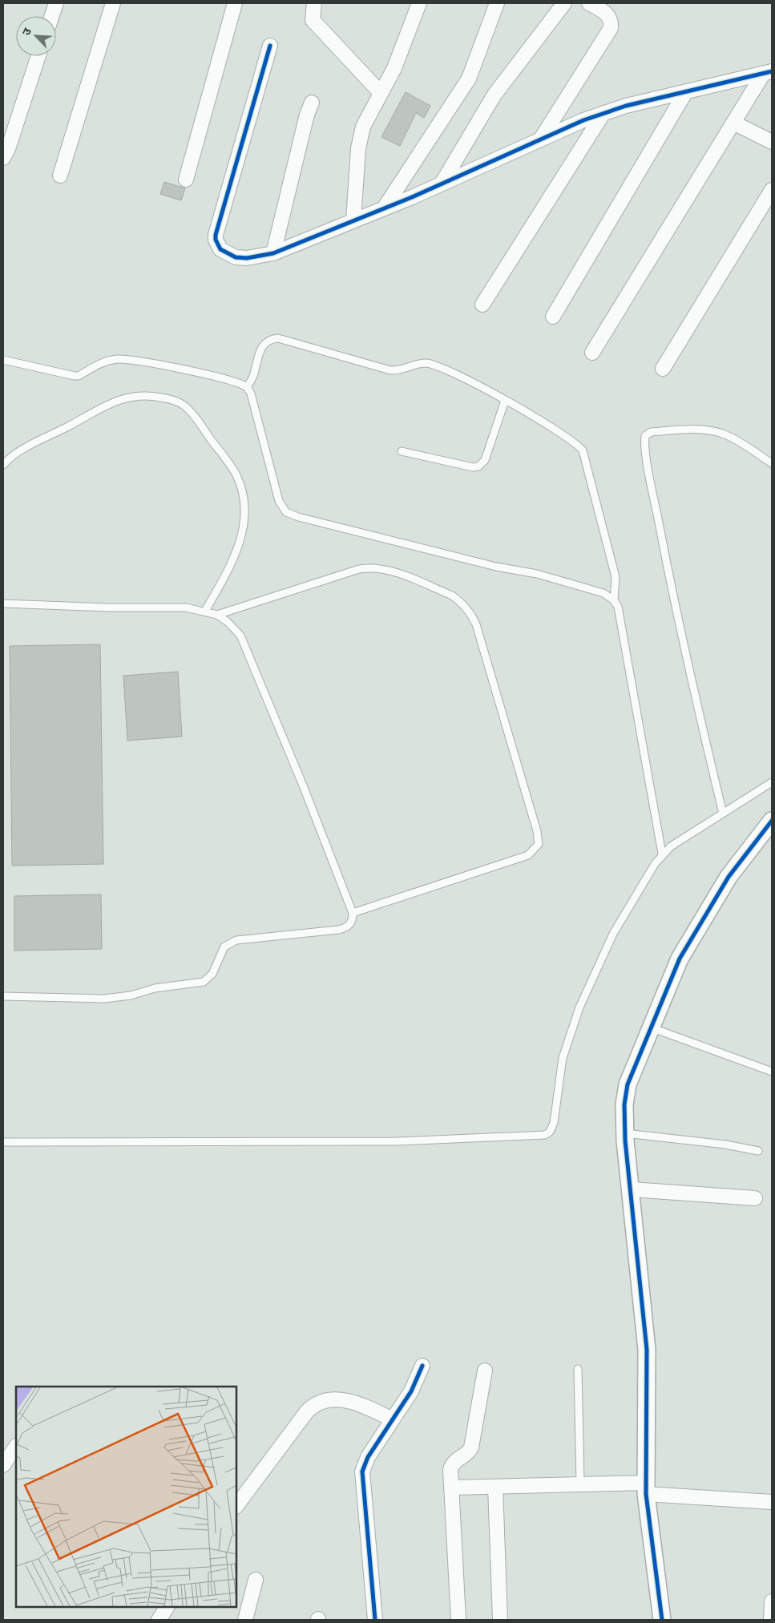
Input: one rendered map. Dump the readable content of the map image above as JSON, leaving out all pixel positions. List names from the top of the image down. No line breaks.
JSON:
{"north":"top left"}
